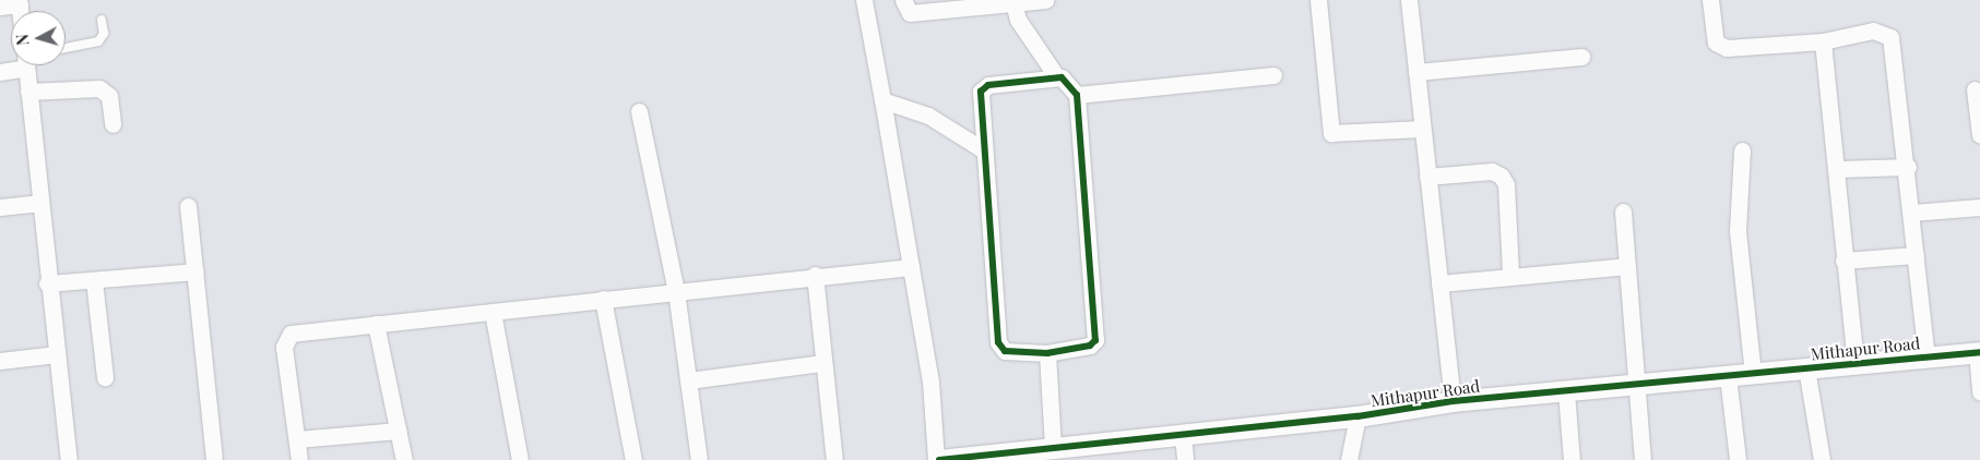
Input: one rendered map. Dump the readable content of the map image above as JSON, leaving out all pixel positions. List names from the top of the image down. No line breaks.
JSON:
{"streets":{"street":["Mithapur Road"]},"north":"left"}
